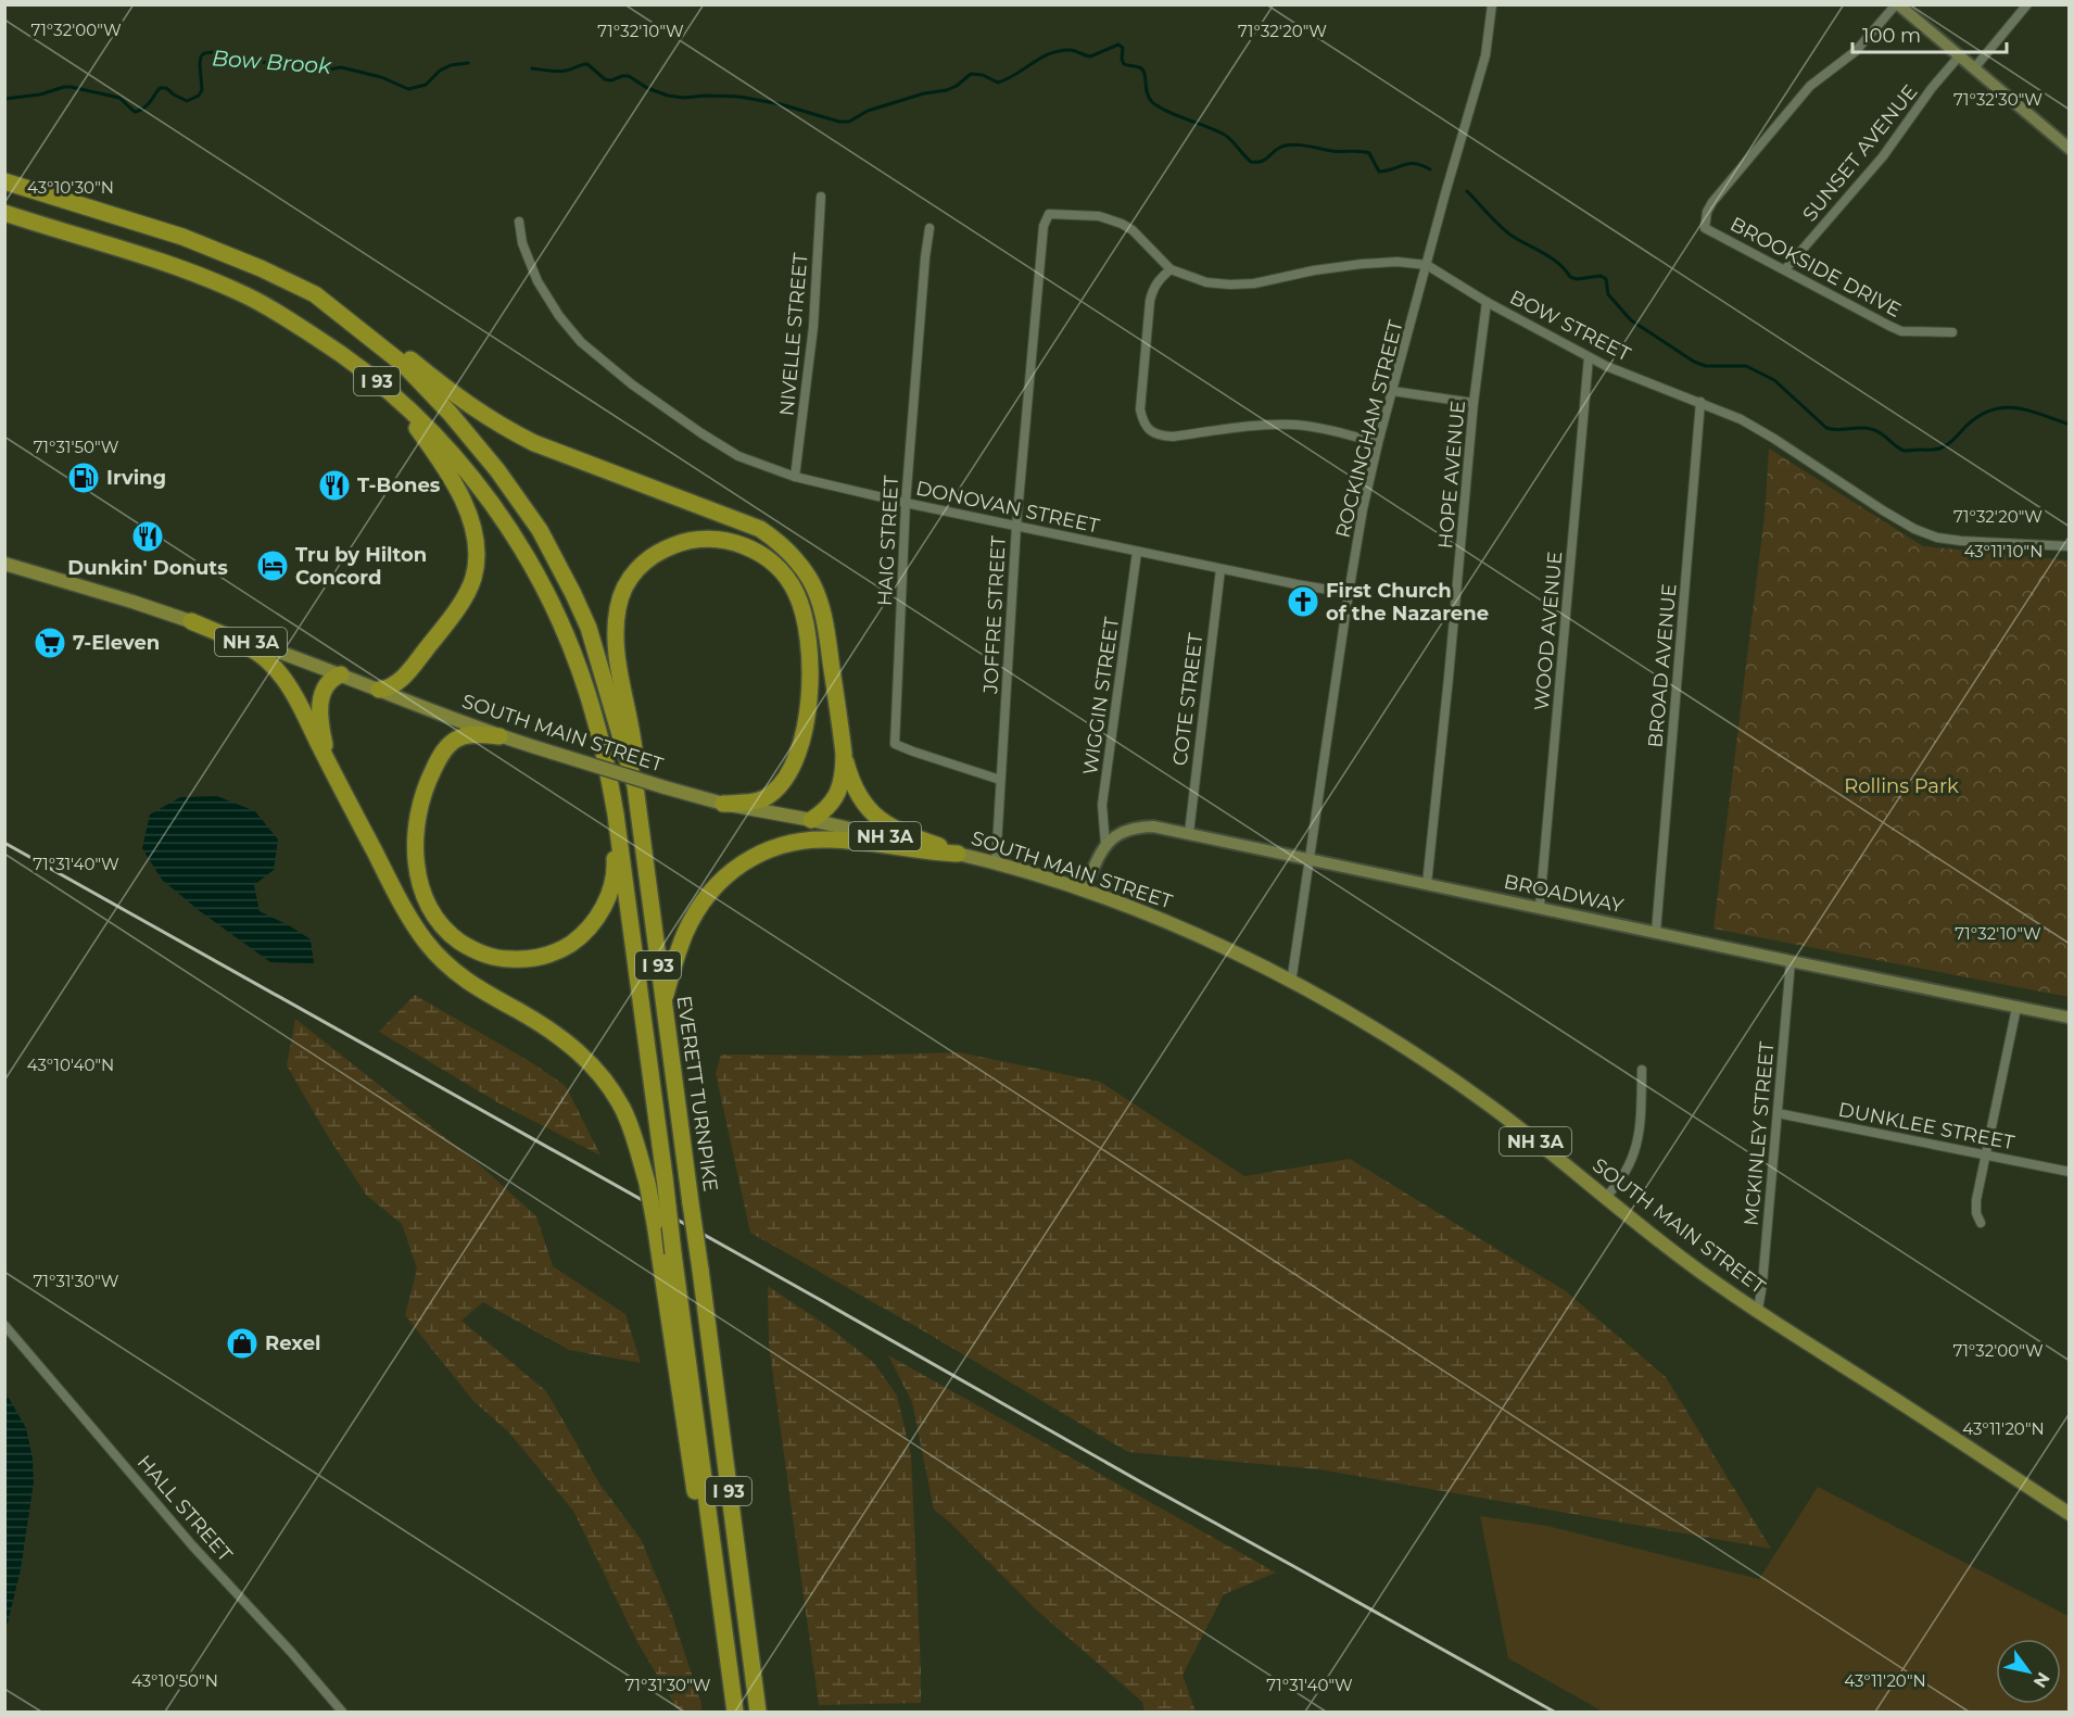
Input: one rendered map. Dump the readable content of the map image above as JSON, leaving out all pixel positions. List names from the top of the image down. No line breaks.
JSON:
{"streets":{"highway":["I 93","EVERETT TURNPIKE"],"main road":["NH 3A","SOUTH MAIN STREET"],"street":["SUNSET AVENUE","BROOKSIDE DRIVE","BOW STREET","NIVELLE STREET","ROCKINGHAM STREET","HOPE AVENUE","DONOVAN STREET","HAIG STREET","JOFFRE STREET","WOOD AVENUE","BROAD AVENUE","WIGGIN STREET","COTE STREET","BROADWAY","DUNKLEE STREET","MCKINLEY STREET","HALL STREET"]},"crossings":[["SUNSET AVENUE","BROOKSIDE DRIVE"],["BOW STREET","ROCKINGHAM STREET"],["BOW STREET","HOPE AVENUE"],["BOW STREET","JOFFRE STREET"],["BOW STREET","WOOD AVENUE"],["BOW STREET","BROAD AVENUE"],["NIVELLE STREET","DONOVAN STREET"],["ROCKINGHAM STREET","DONOVAN STREET"],["ROCKINGHAM STREET","SOUTH MAIN STREET"],["ROCKINGHAM STREET","BROADWAY"],["HOPE AVENUE","BROADWAY"],["DONOVAN STREET","HAIG STREET"],["DONOVAN STREET","JOFFRE STREET"],["DONOVAN STREET","WIGGIN STREET"],["DONOVAN STREET","COTE STREET"],["HAIG STREET","JOFFRE STREET"],["JOFFRE STREET","SOUTH MAIN STREET"],["WOOD AVENUE","BROADWAY"],["BROAD AVENUE","BROADWAY"],["WIGGIN STREET","BROADWAY"],["COTE STREET","BROADWAY"],["SOUTH MAIN STREET","MCKINLEY STREET"],["BROADWAY","MCKINLEY STREET"],["DUNKLEE STREET","MCKINLEY STREET"]],"water":["Bow Brook"],"parks":["Rollins Park"],"places":{"fuel station":["Irving"],"restaurant":["T-Bones","Dunkin' Donuts"],"hotel":["Tru by Hilton Concord"],"church":["First Church of the Nazarene"],"supermarket":["7-Eleven"],"shop":["Rexel"]},"scale_bar":"100 m","north":"bottom right","coordinates":["71°32'00\"W","71°32'20\"W","71°32'10\"W","71°32'30\"W","43°10'30\"N","71°31'50\"W","43°11'10\"N","71°31'40\"W","43°10'40\"N","71°31'30\"W","43°11'20\"N","43°10'50\"N"]}
